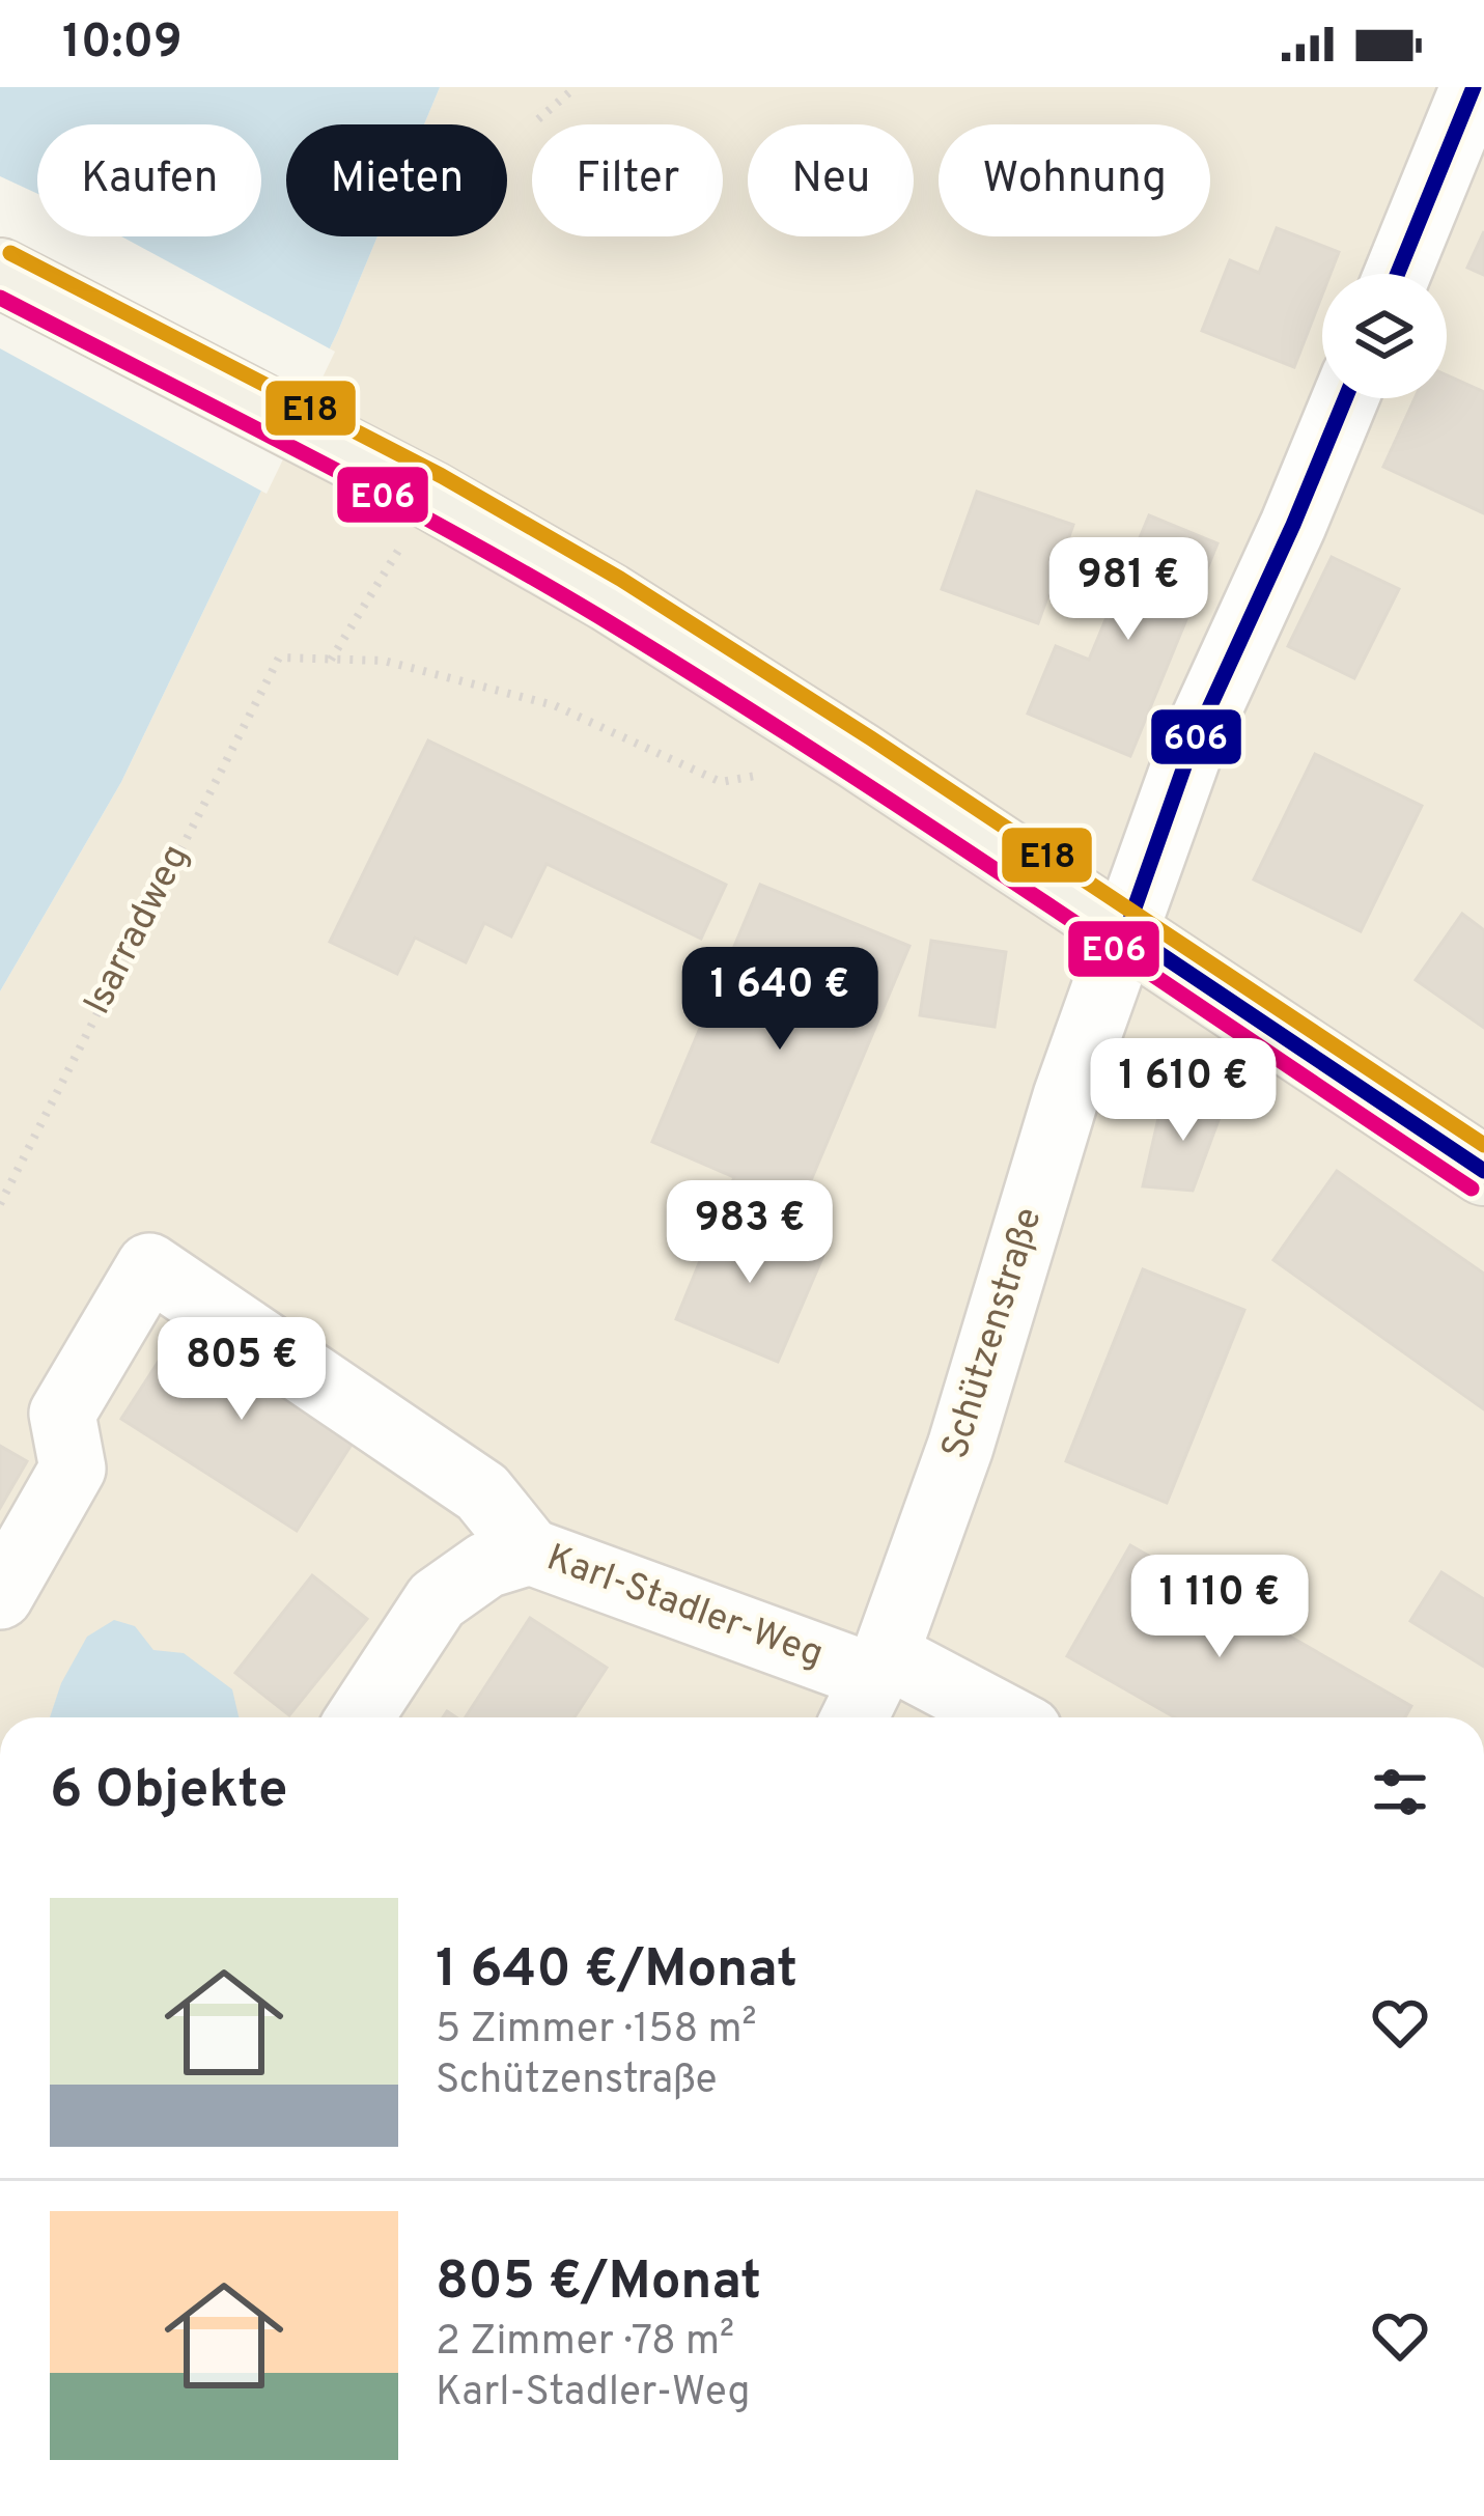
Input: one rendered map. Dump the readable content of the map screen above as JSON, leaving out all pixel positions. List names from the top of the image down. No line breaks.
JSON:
{"streets":{"street":["Schützenstraße","Karl-Stadler-Weg"],"path":["Isarradweg"]},"crossings":[["Schützenstraße","Karl-Stadler-Weg"]],"lines":["transit line 606","transit line E18","transit line E06"],"page":{"status":"10:09","chip":["Kaufen","Mieten","Filter","Neu","Wohnung"],"price":["981 €","1 640 €","1 610 €","983 €","805 €","1 110 €"],"heading":"6 Objekte","list":[{"name":"1 640 €/Monat","note":"5 Zimmer · 158 m² · Schützenstraße"},{"name":"805 €/Monat","note":"2 Zimmer · 78 m² · Karl-Stadler-Weg"}]}}
